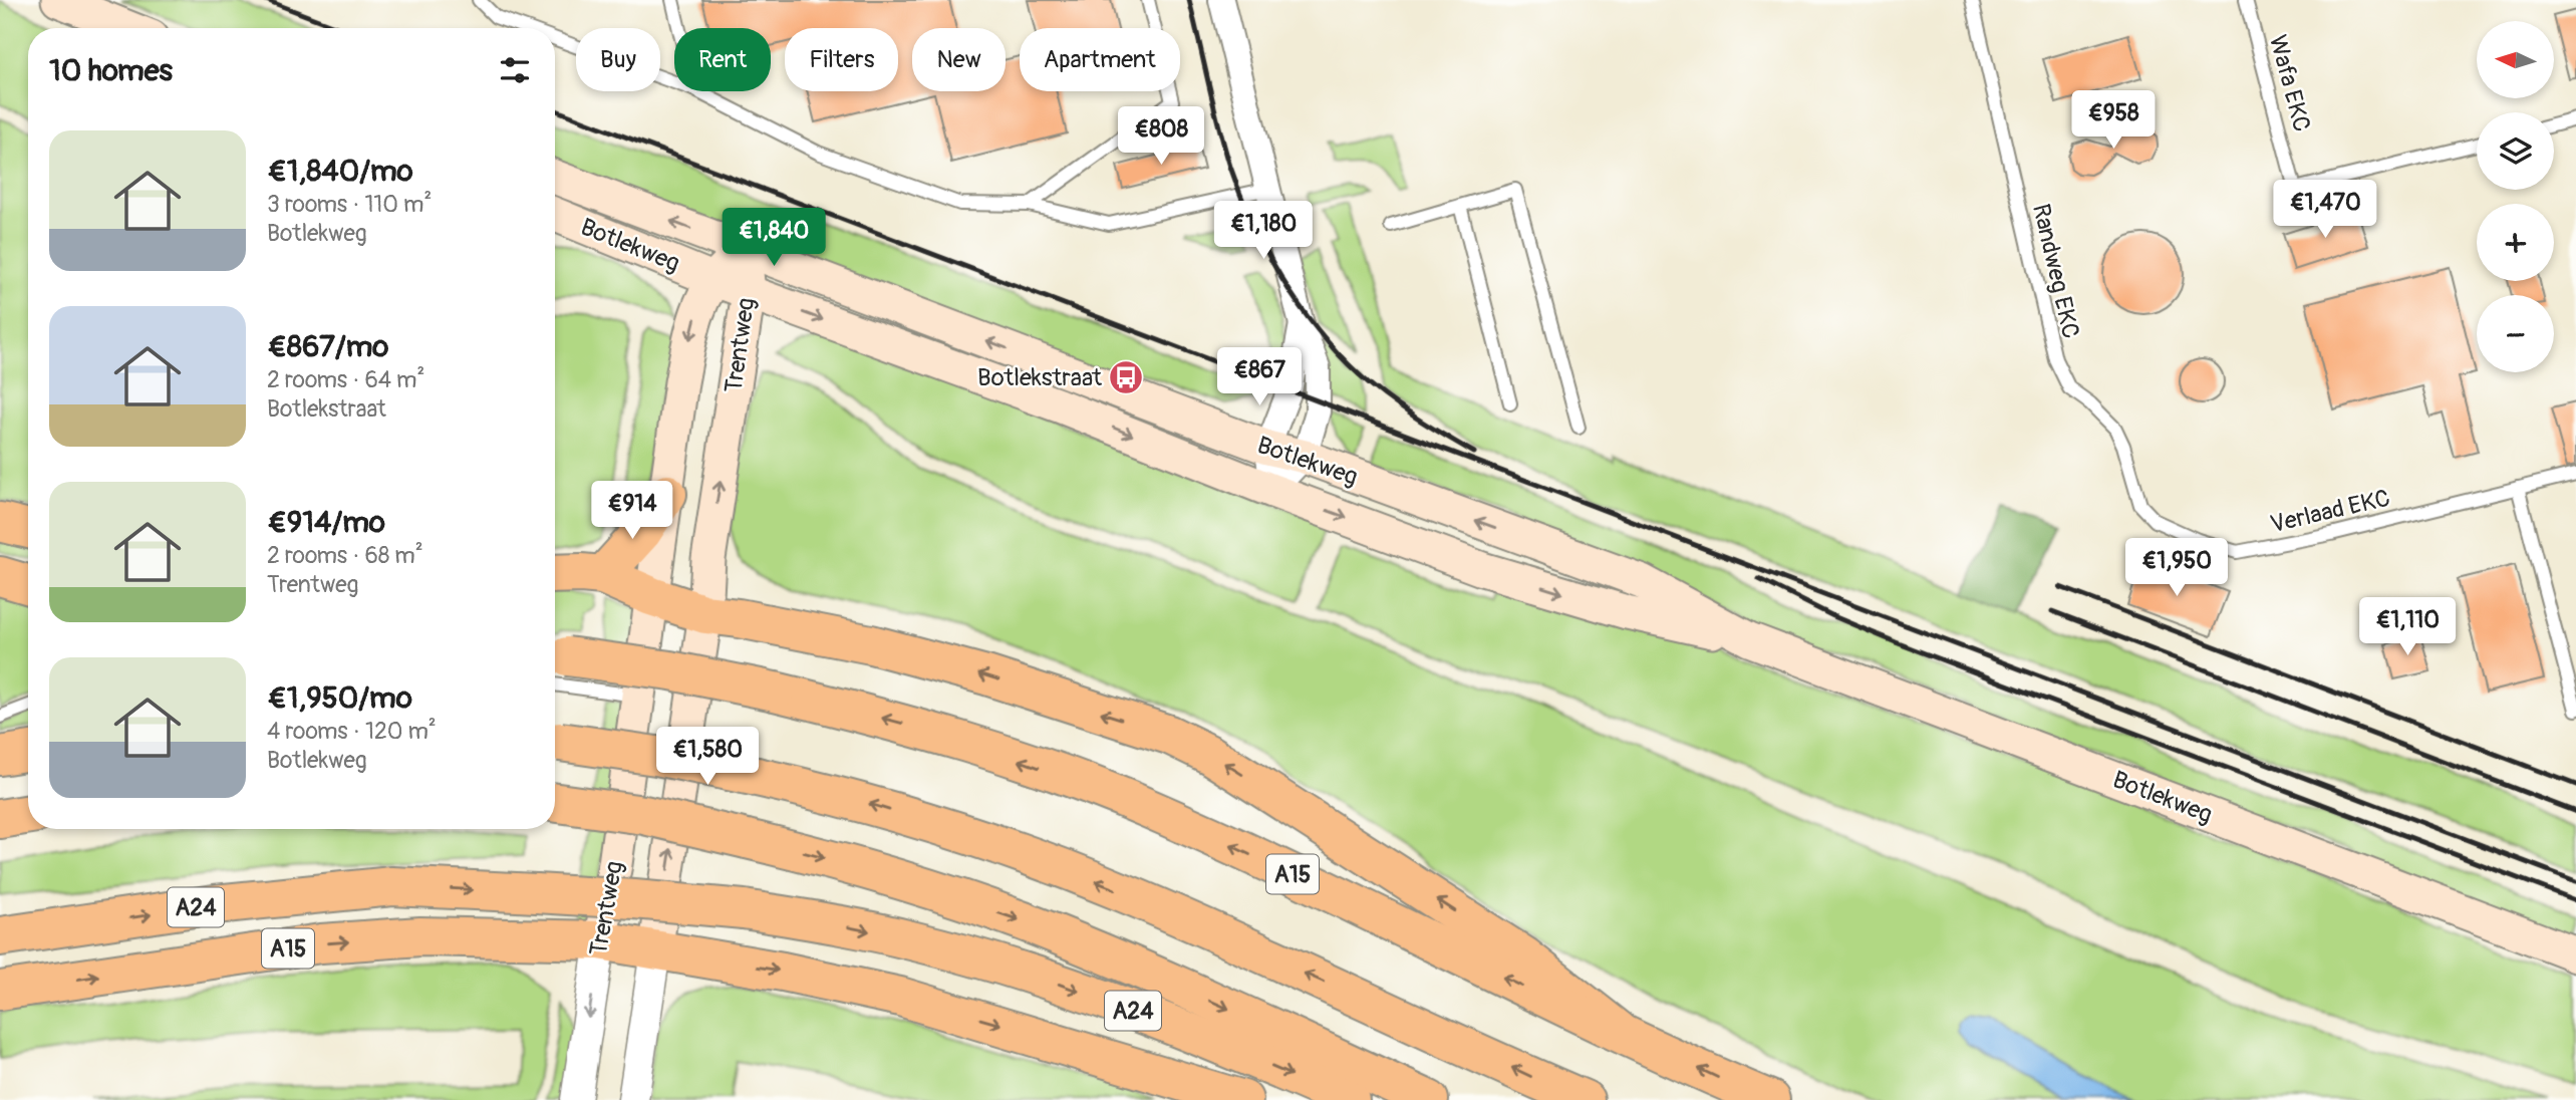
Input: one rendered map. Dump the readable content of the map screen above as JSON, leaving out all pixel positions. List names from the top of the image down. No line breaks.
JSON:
{"streets":{"highway":["A15","A24"],"main road":["Botlekweg","Trentweg"],"lane":["Wafa EKC","Randweg EKC","Verlaad EKC"]},"crossings":[["Botlekweg","Trentweg"],["Randweg EKC","Verlaad EKC"],["Trentweg","A15"]],"places":{"bus stop":["Botlekstraat"]},"north":"left","page":{"map_buttons":["+","−"],"chip":["Buy","Rent","Filters","New","Apartment"],"heading":"10 homes","price":["€958","€808","€1,470","€1,180","€1,840","€867","€914","€1,950","€1,110","€1,580"],"list":[{"name":"€1,840/mo","note":"3 rooms · 110 m² · Botlekweg"},{"name":"€867/mo","note":"2 rooms · 64 m² · Botlekstraat"},{"name":"€914/mo","note":"2 rooms · 68 m² · Trentweg"},{"name":"€1,950/mo","note":"4 rooms · 120 m² · Botlekweg"}]}}
